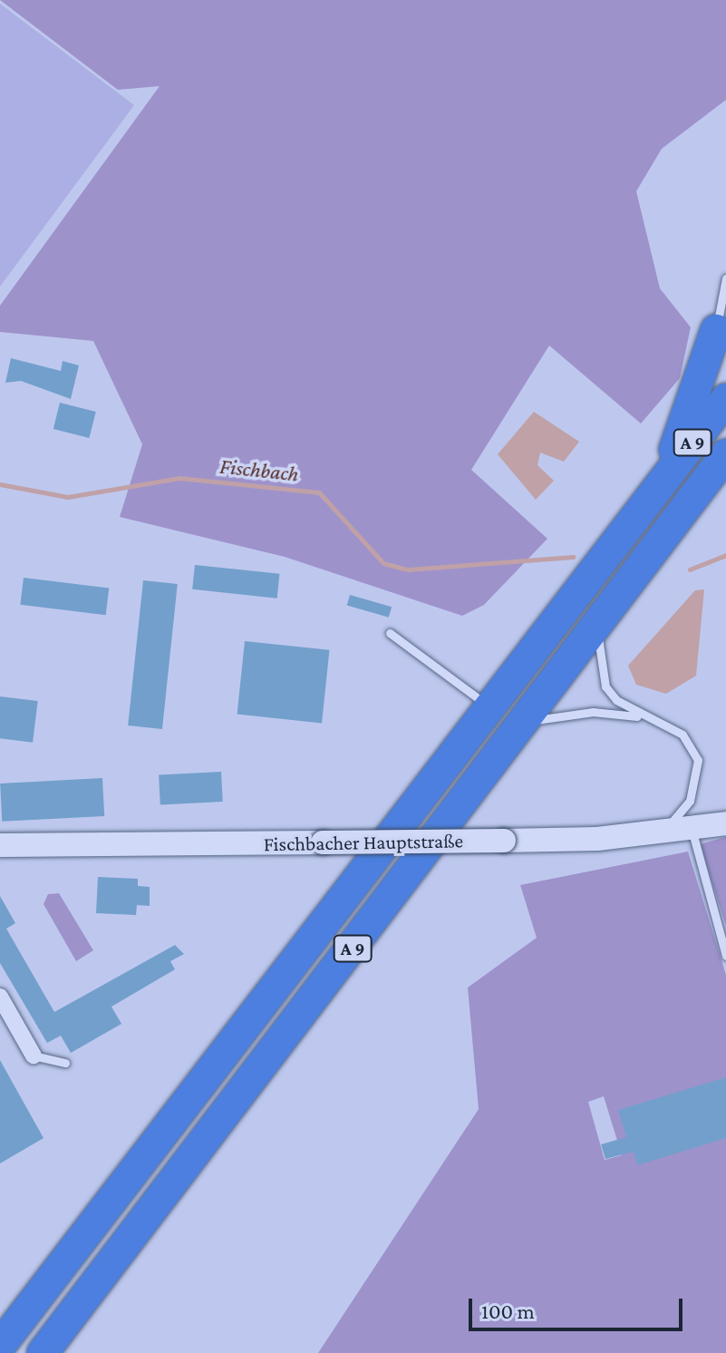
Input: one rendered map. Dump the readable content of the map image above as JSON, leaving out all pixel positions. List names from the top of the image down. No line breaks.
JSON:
{"streets":{"highway":["A 9"],"main road":["Fischbacher Hauptstraße"]},"water":["Fischbach"],"scale_bar":"100 m"}
